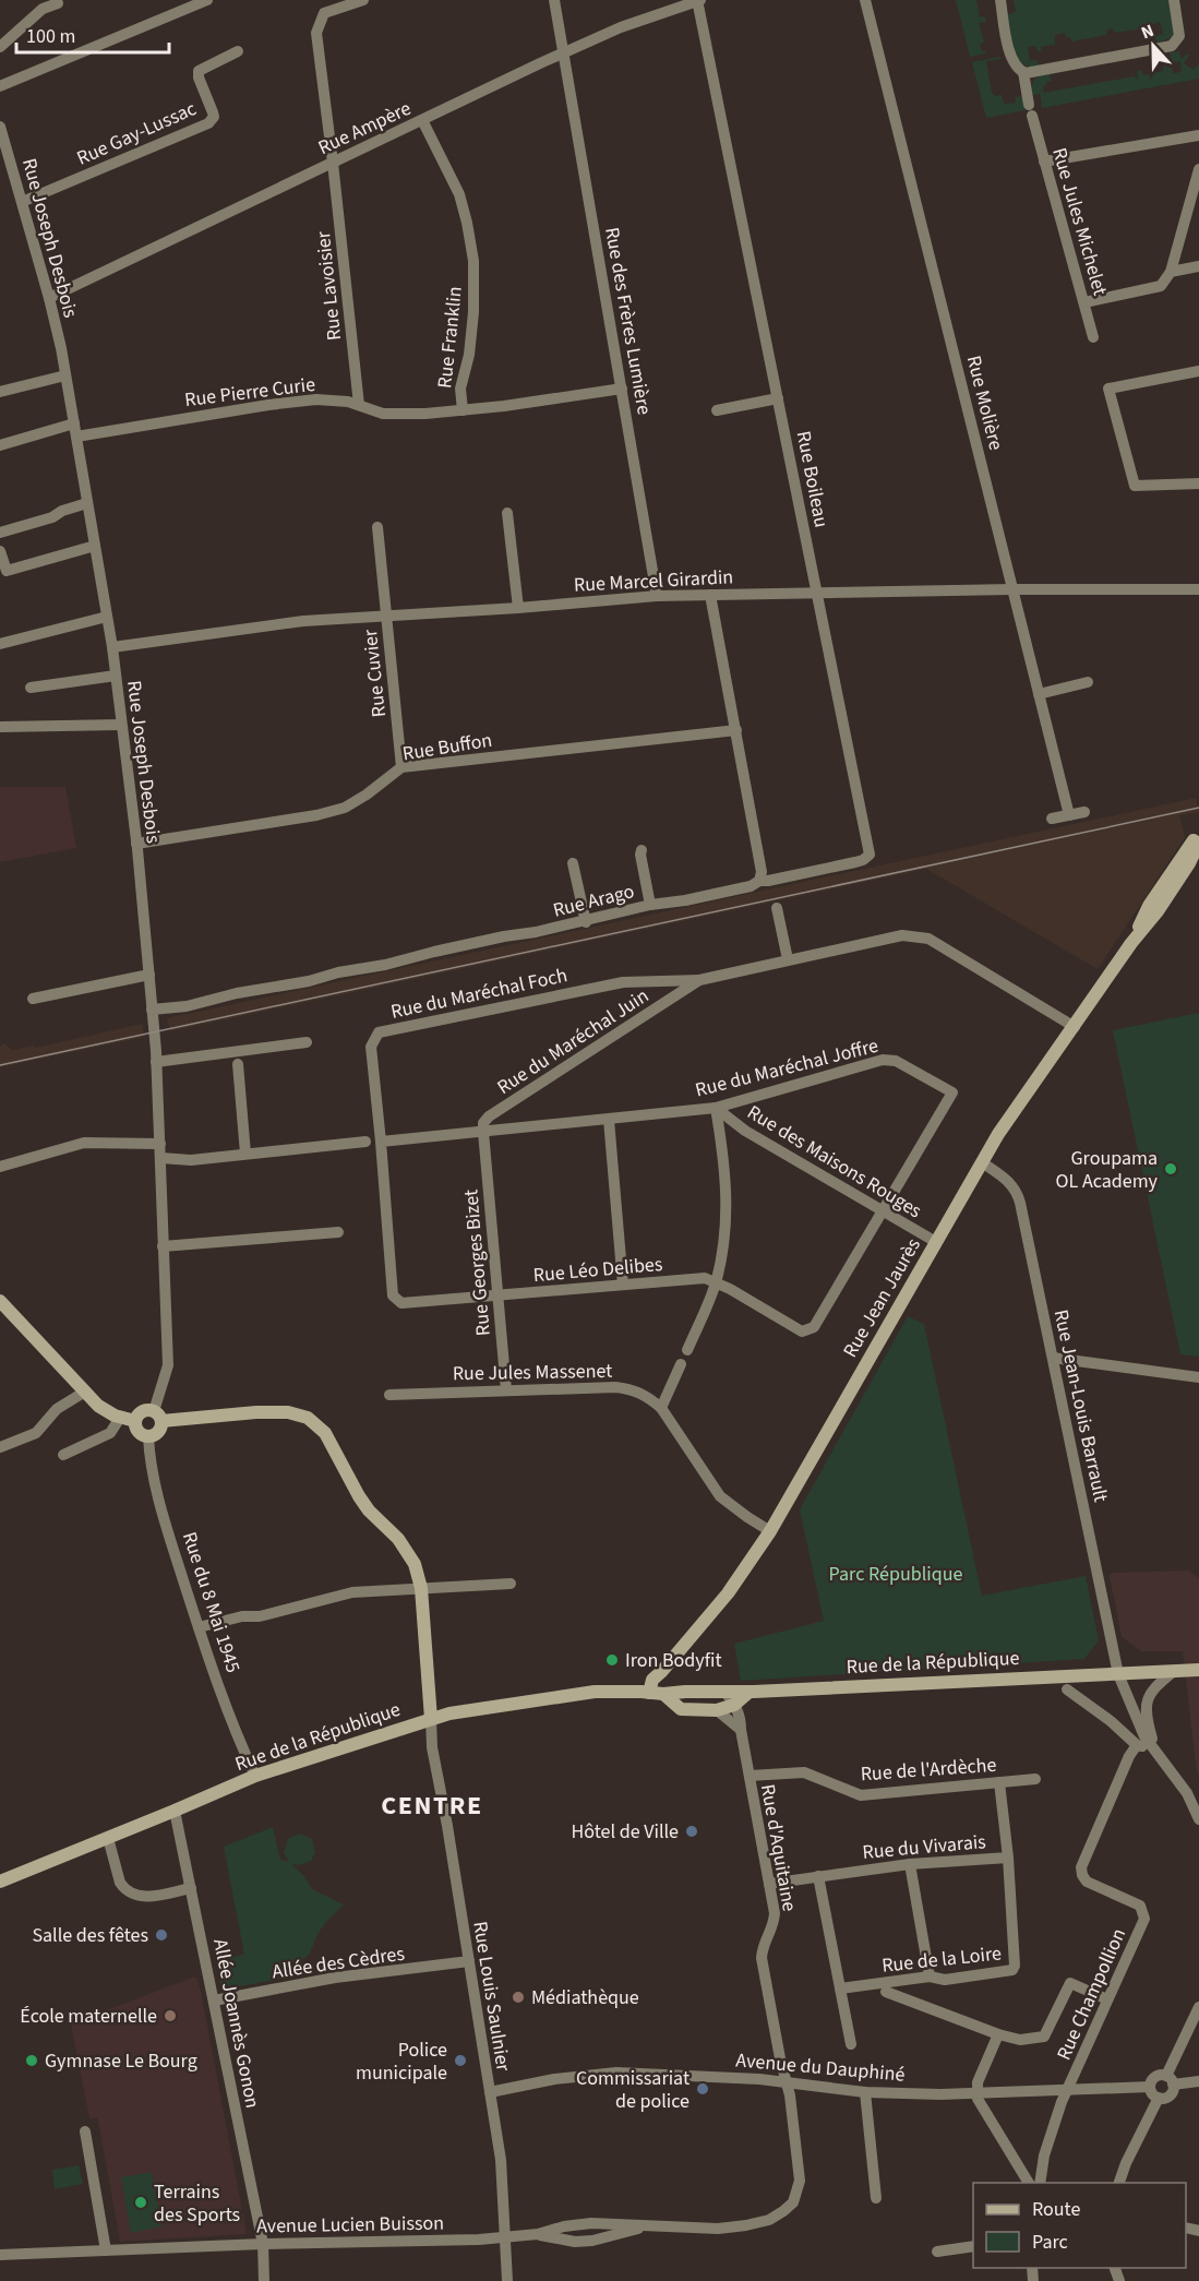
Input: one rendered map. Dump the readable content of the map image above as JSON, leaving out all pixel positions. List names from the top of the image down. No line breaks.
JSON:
{"streets":{"main road":["Rue Jean Jaurès","Rue de la République"],"street":["Rue Ampère","Rue Gay-Lussac","Rue Jules Michelet","Rue Joseph Desbois","Rue Lavoisier","Rue des Frères Lumière","Rue Franklin","Rue Pierre Curie","Rue Molière","Rue Boileau","Rue Marcel Girardin","Rue Cuvier","Rue Buffon","Rue Arago","Rue du Maréchal Foch","Rue du Maréchal Juin","Rue du Maréchal Joffre","Rue des Maisons Rouges","Rue Georges Bizet","Rue Léo Delibes","Rue Jules Massenet","Rue Jean-Louis Barrault","Rue du 8 Mai 1945","Rue de l'Ardèche","Rue du Vivarais","Rue d'Aquitaine","Rue de la Loire","Allée des Cèdres","Rue Champollion","Rue Louis Saulnier","Allée Joannès Gonon","Avenue du Dauphiné","Avenue Lucien Buisson"]},"crossings":[["Rue Ampère","Rue Joseph Desbois"],["Rue Ampère","Rue Lavoisier"],["Rue Ampère","Rue des Frères Lumière"],["Rue Ampère","Rue Franklin"],["Rue Ampère","Rue Boileau"],["Rue Gay-Lussac","Rue Joseph Desbois"],["Rue Joseph Desbois","Rue Pierre Curie"],["Rue Joseph Desbois","Rue Marcel Girardin"],["Rue Joseph Desbois","Rue Buffon"],["Rue Joseph Desbois","Rue Arago"],["Rue Joseph Desbois","Rue du 8 Mai 1945"],["Rue Lavoisier","Rue Pierre Curie"],["Rue des Frères Lumière","Rue Pierre Curie"],["Rue des Frères Lumière","Rue Marcel Girardin"],["Rue Franklin","Rue Pierre Curie"],["Rue Molière","Rue Marcel Girardin"],["Rue Boileau","Rue Marcel Girardin"],["Rue Boileau","Rue Arago"],["Rue Marcel Girardin","Rue Cuvier"],["Rue Cuvier","Rue Buffon"],["Rue du Maréchal Foch","Rue du Maréchal Juin"],["Rue du Maréchal Foch","Rue Léo Delibes"],["Rue du Maréchal Juin","Rue du Maréchal Joffre"],["Rue du Maréchal Juin","Rue Georges Bizet"],["Rue du Maréchal Juin","Rue Jean Jaurès"],["Rue du Maréchal Joffre","Rue des Maisons Rouges"],["Rue du Maréchal Joffre","Rue Georges Bizet"],["Rue du Maréchal Joffre","Rue Léo Delibes"],["Rue des Maisons Rouges","Rue Léo Delibes"],["Rue des Maisons Rouges","Rue Jean Jaurès"],["Rue Georges Bizet","Rue Léo Delibes"],["Rue Georges Bizet","Rue Jules Massenet"],["Rue Jean Jaurès","Rue Jules Massenet"],["Rue Jean Jaurès","Rue Jean-Louis Barrault"],["Rue Jean Jaurès","Rue de la République"],["Rue Jean-Louis Barrault","Rue de la République"],["Rue du 8 Mai 1945","Rue de la République"],["Rue de la République","Rue d'Aquitaine"],["Rue de la République","Rue Louis Saulnier"],["Rue de la République","Allée Joannès Gonon"],["Rue de l'Ardèche","Rue du Vivarais"],["Rue de l'Ardèche","Rue d'Aquitaine"],["Rue du Vivarais","Rue d'Aquitaine"],["Rue du Vivarais","Rue de la Loire"],["Rue d'Aquitaine","Rue Louis Saulnier"],["Rue d'Aquitaine","Avenue du Dauphiné"],["Rue d'Aquitaine","Avenue Lucien Buisson"],["Allée des Cèdres","Rue Louis Saulnier"],["Allée des Cèdres","Allée Joannès Gonon"],["Rue Champollion","Avenue du Dauphiné"],["Rue Louis Saulnier","Avenue du Dauphiné"],["Rue Louis Saulnier","Avenue Lucien Buisson"],["Allée Joannès Gonon","Avenue Lucien Buisson"]],"districts":["CENTRE"],"parks":["Parc République"],"places":["Groupama OL Academy","Iron Bodyfit","Hôtel de Ville","Salle des fêtes","Médiathèque","École maternelle","Gymnase Le Bourg","Police municipale","Commissariat de police","Terrains des Sports"],"legend":["Route","Parc"],"scale_bar":"100 m","north":"top"}
